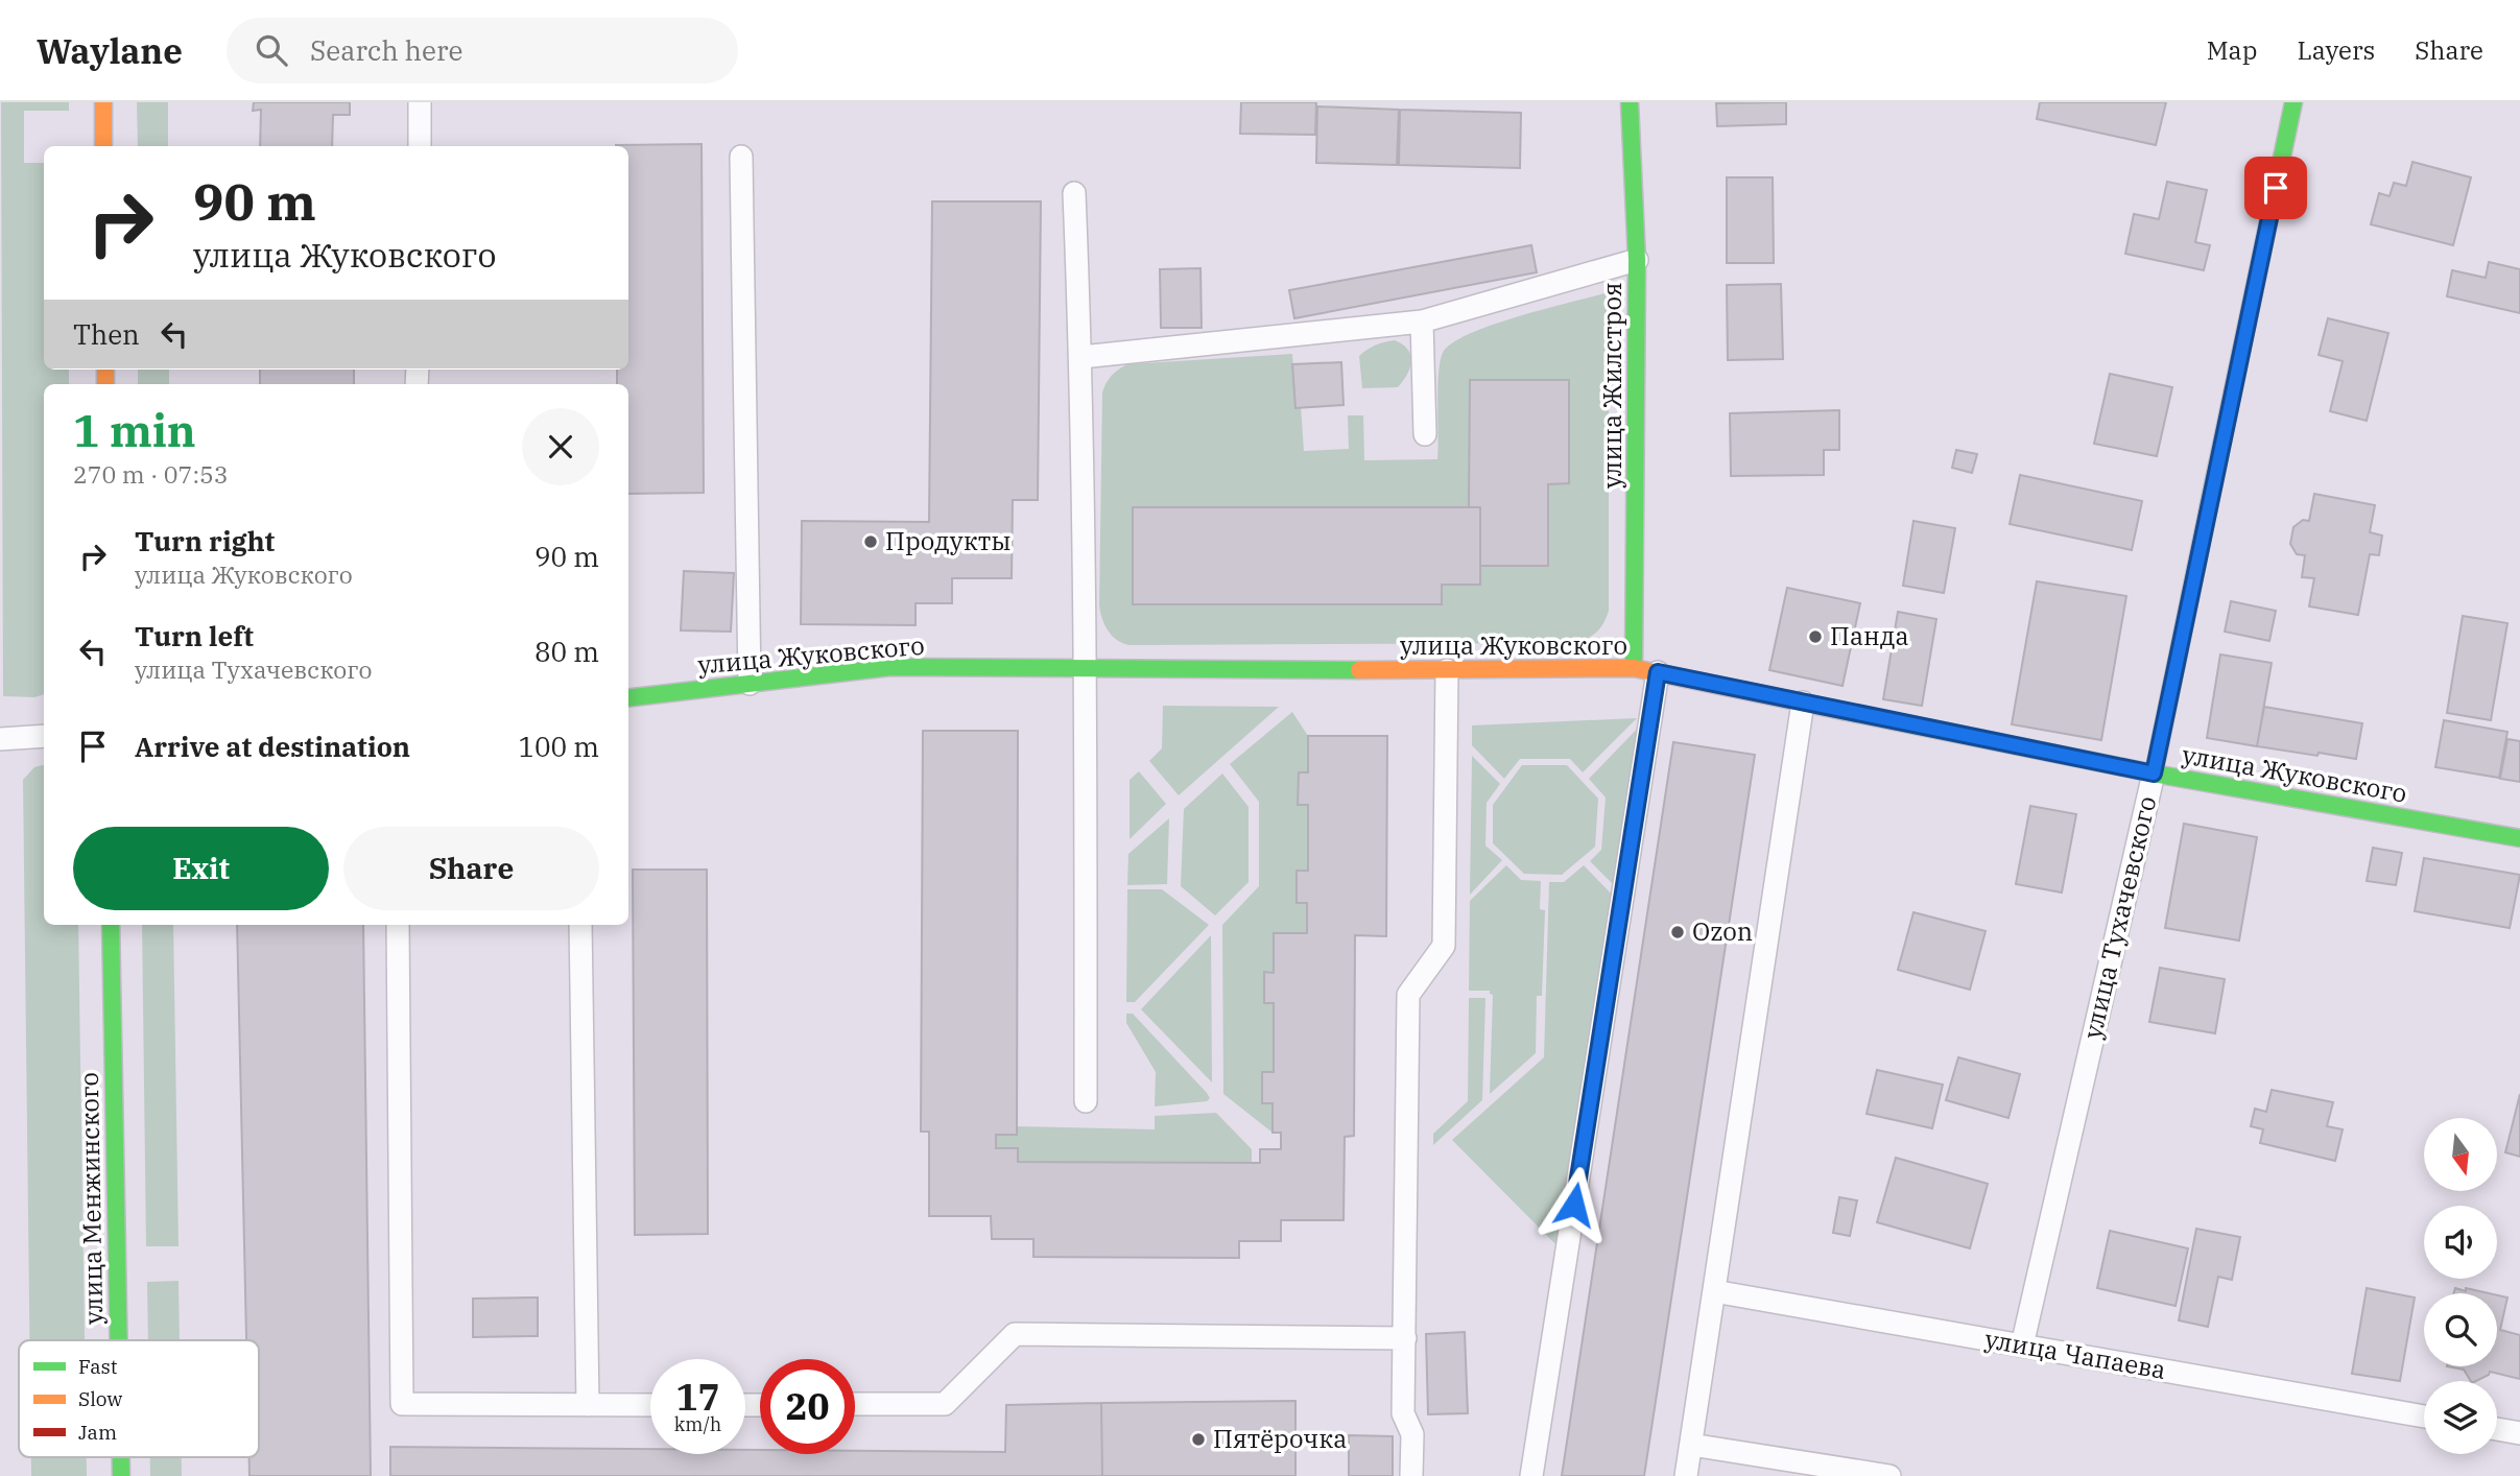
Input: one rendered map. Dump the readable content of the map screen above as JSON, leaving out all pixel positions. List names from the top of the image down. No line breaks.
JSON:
{"streets":{"street":["улица Жилстроя","улица Жуковского","улица Тухачевского","улица Менжинского"],"lane":["улица Чапаева"]},"crossings":[["улица Жилстроя","улица Жуковского"],["улица Жуковского","улица Тухачевского"],["улица Тухачевского","улица Чапаева"]],"places":["Продукты","Панда","Ozon","Пятёрочка"],"legend":["Fast","Slow","Jam"],"north":"bottom","page":{"header":"Waylane","search":"Search here","nav":["Map","Layers","Share"],"turn":["90 m","улица Жуковского"],"then":"Then","heading":["1 min","270 m · 07:53"],"list":[{"name":"Turn right","note":"улица Жуковского","value":"90 m"},{"name":"Turn left","note":"улица Тухачевского","value":"80 m"},{"name":"Arrive at destination","value":"100 m"}],"buttons":["Exit","Share"],"speed":"17 km/h","limit":"20"}}
